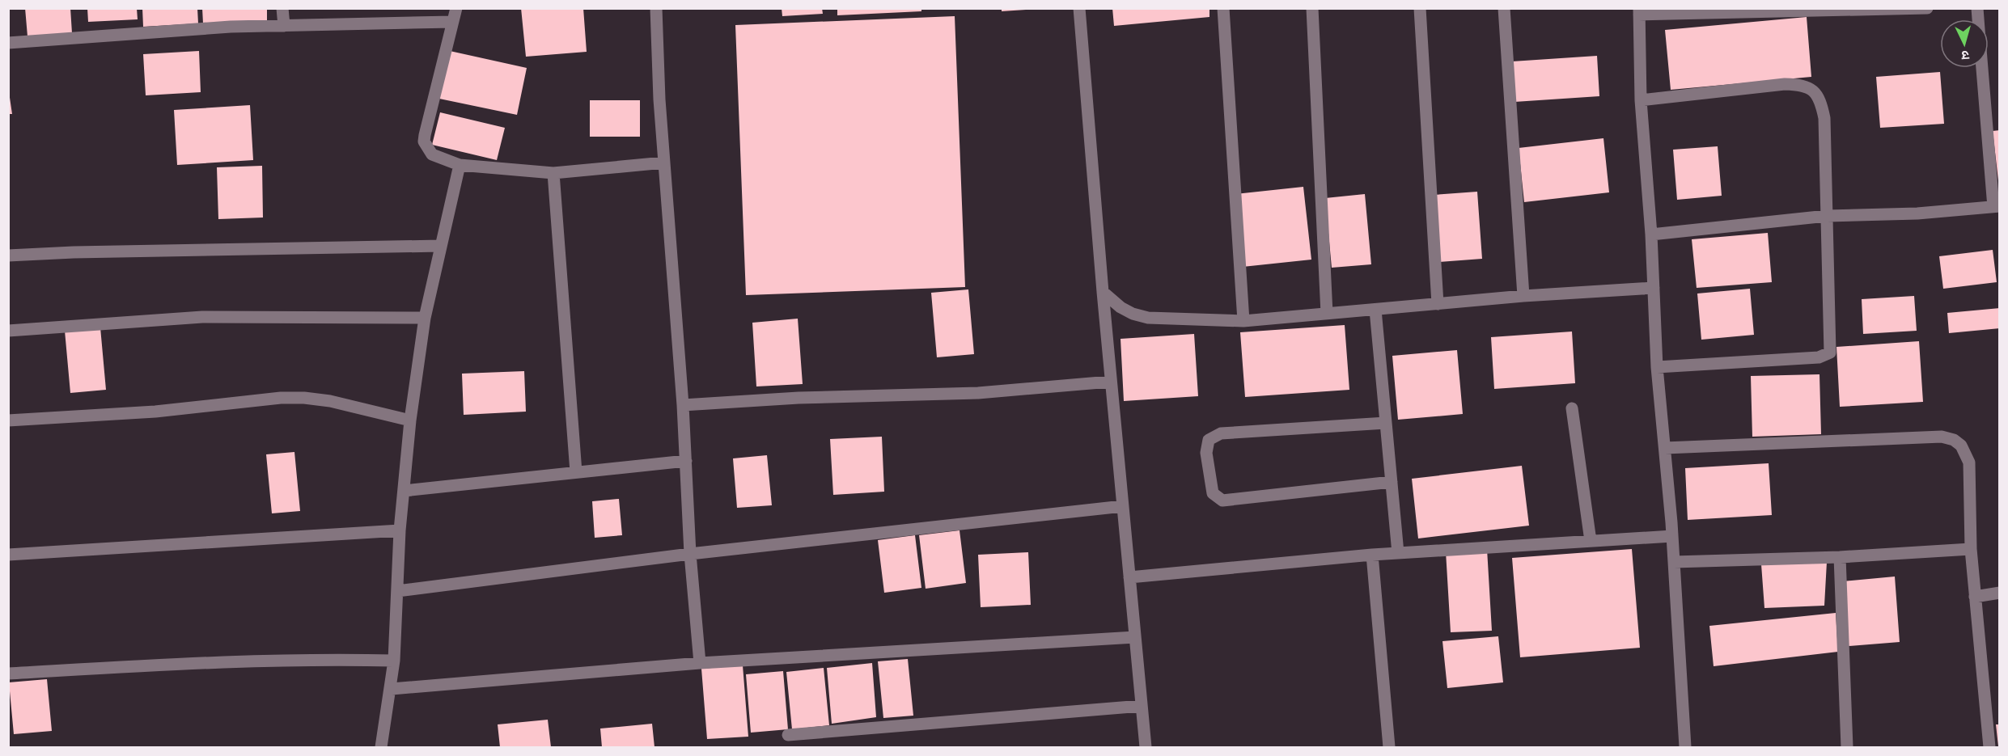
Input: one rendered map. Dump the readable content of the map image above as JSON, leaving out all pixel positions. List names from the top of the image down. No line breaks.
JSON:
{"north":"bottom"}
